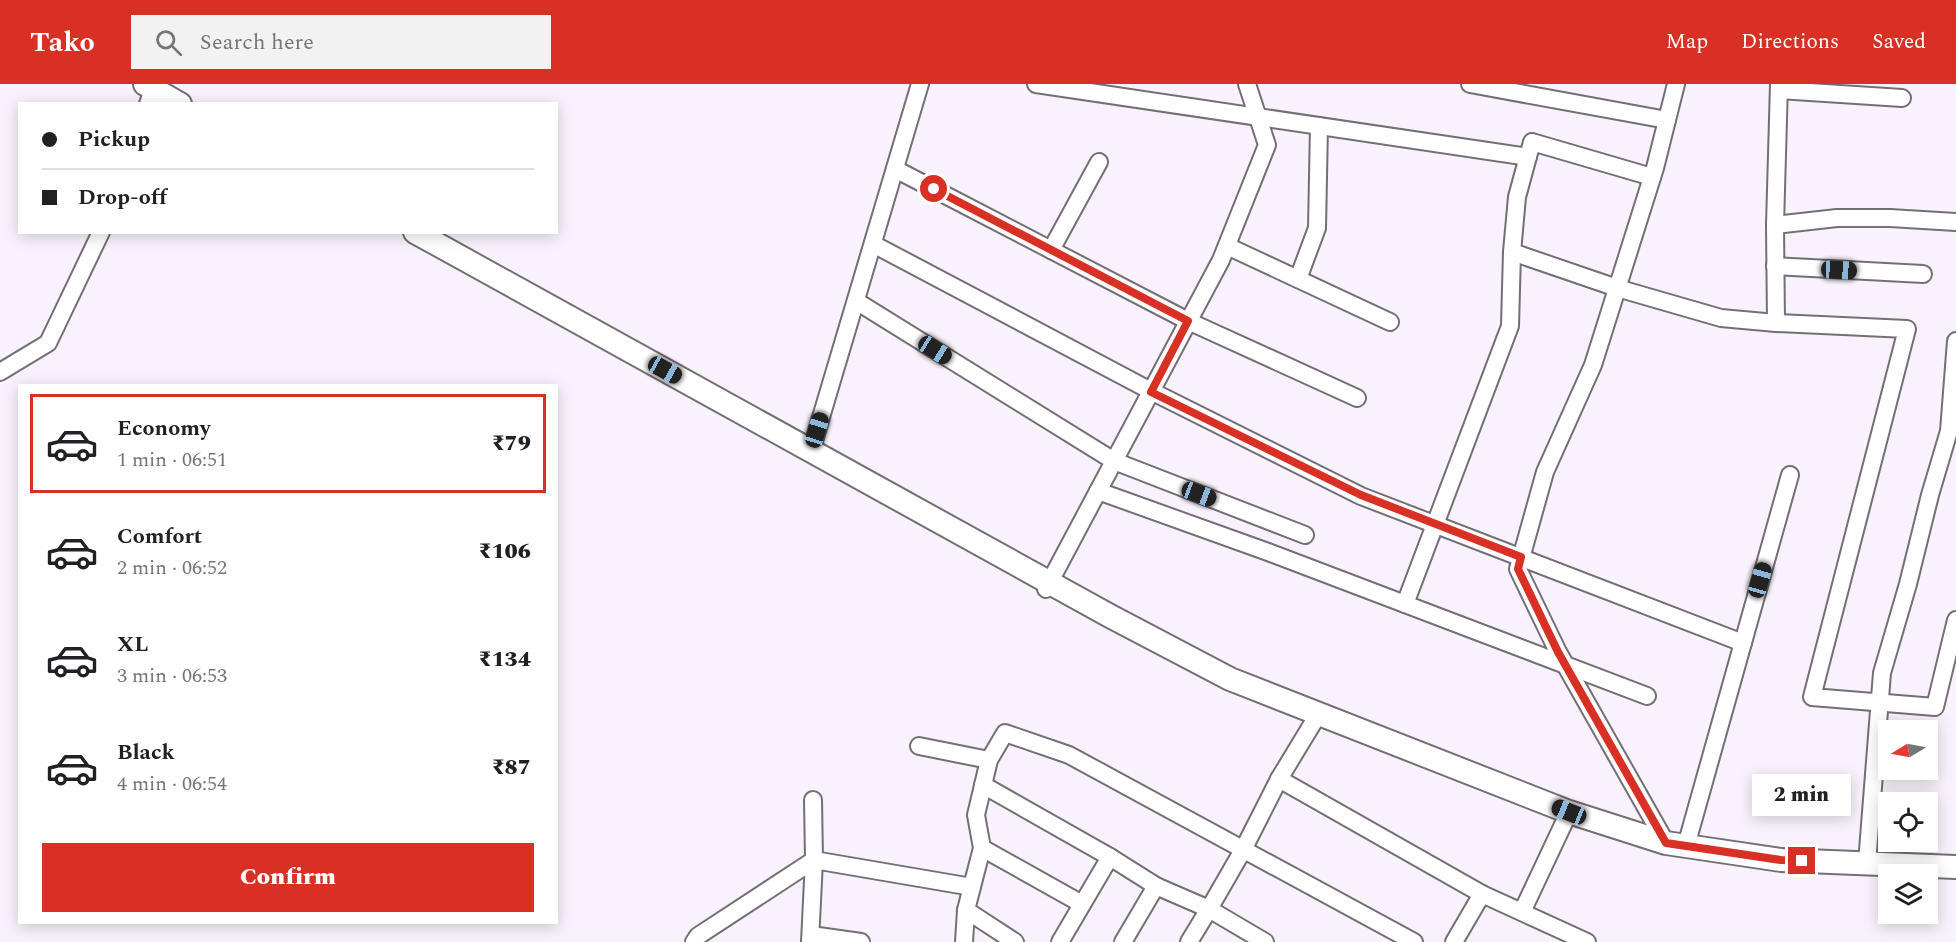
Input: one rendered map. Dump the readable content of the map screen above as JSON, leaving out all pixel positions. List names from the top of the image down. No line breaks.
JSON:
{"north":"left","page":{"header":"Tako","search":"Search here","nav":["Map","Directions","Saved"],"banner":["Pickup","Drop-off"],"list":[{"name":"Economy","note":"1 min · 06:51","value":"₹79"},{"name":"Comfort","note":"2 min · 06:52","value":"₹106"},{"name":"XL","note":"3 min · 06:53","value":"₹134"},{"name":"Black","note":"4 min · 06:54","value":"₹87"}],"bubble":"2 min","buttons":"Confirm"}}
